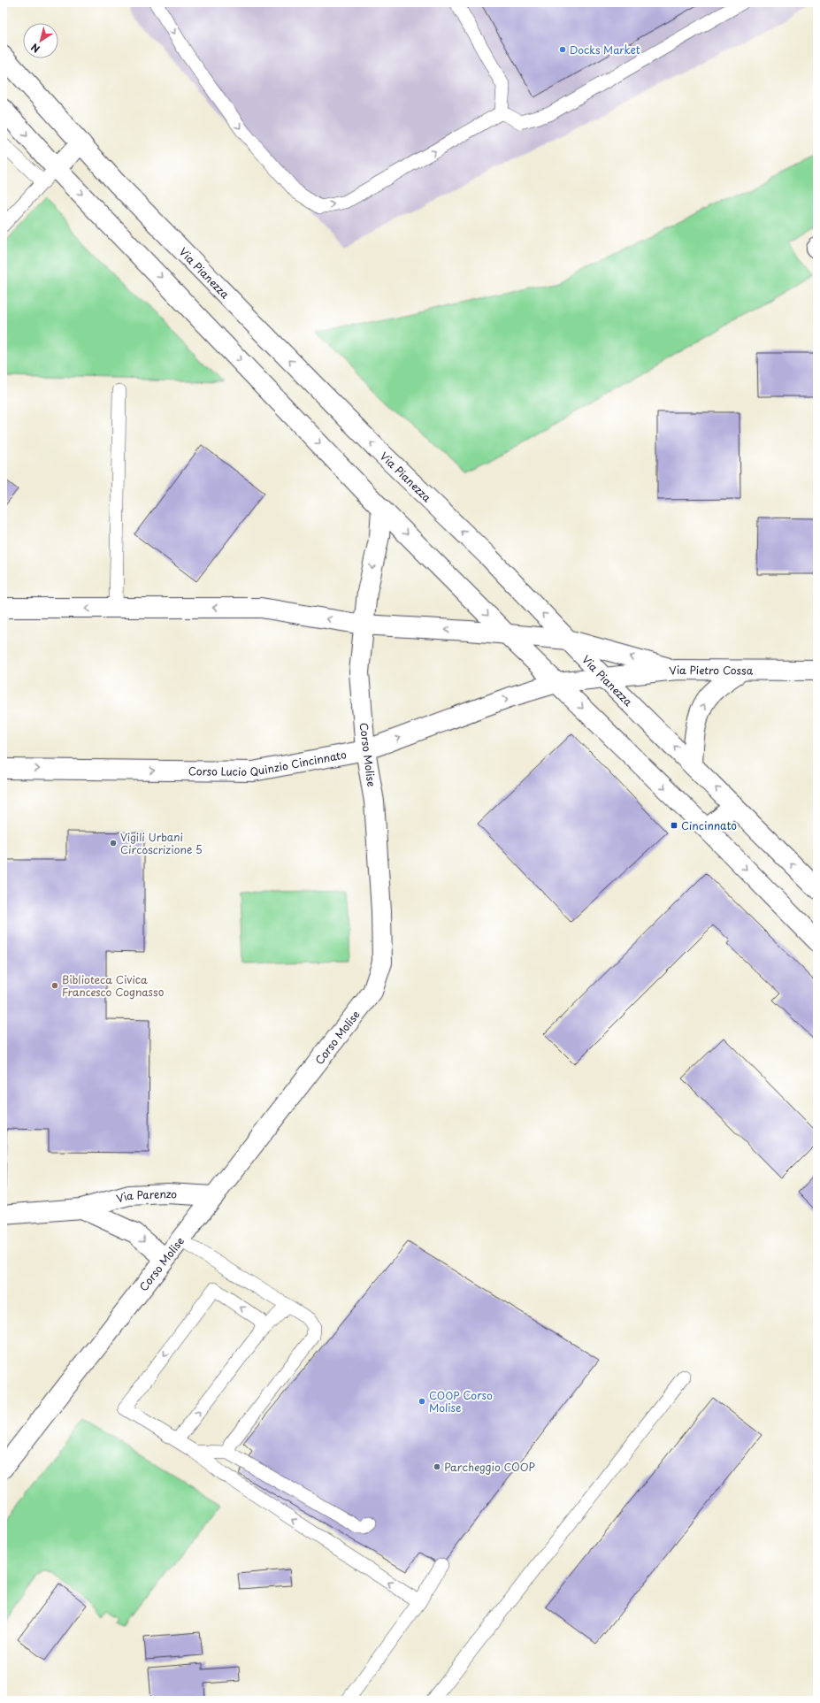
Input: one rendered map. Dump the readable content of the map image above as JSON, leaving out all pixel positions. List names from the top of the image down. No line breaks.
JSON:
{"streets":{"street":["Via Pianezza","Via Pietro Cossa","Corso Molise","Corso Lucio Quinzio Cincinnato","Via Parenzo"]},"crossings":[["Via Pianezza","Via Pietro Cossa"],["Via Pianezza","Corso Lucio Quinzio Cincinnato"],["Via Pietro Cossa","Corso Lucio Quinzio Cincinnato"],["Corso Molise","Corso Lucio Quinzio Cincinnato"],["Corso Molise","Via Parenzo"]],"places":{"other":["Docks Market","Vigili Urbani Circoscrizione 5","Biblioteca Civica Francesco Cognasso","COOP Corso Molise","Parcheggio COOP"],"transit":["Cincinnato"]},"north":"bottom left"}
